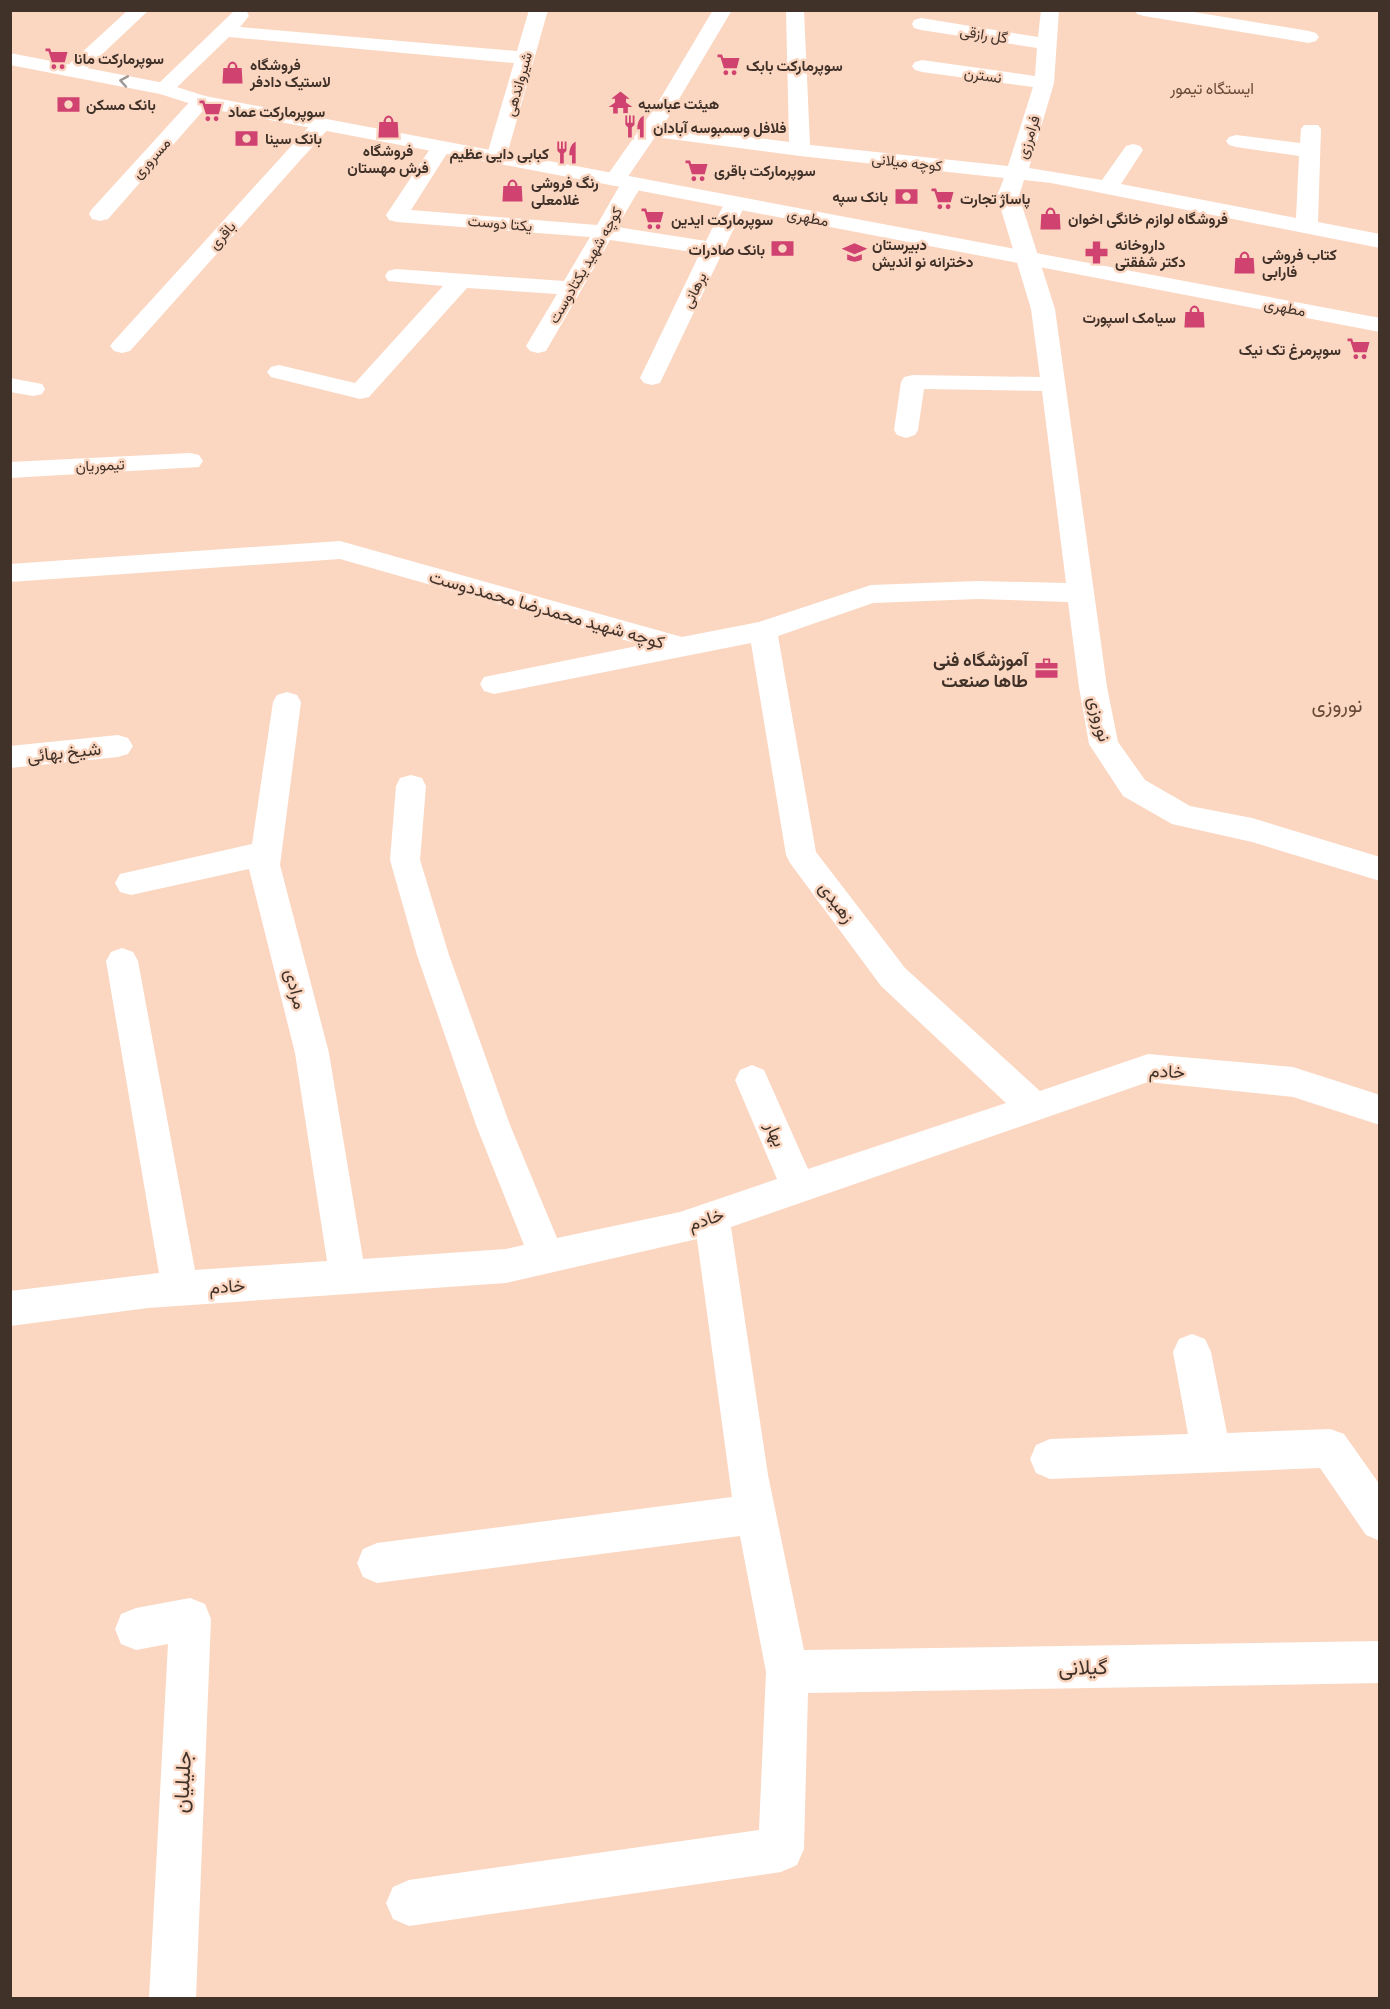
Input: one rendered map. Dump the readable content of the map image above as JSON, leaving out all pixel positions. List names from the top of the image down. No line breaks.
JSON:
{"streets":{"street":["گل رازقی","نسترن","شیرواندهی","فرامرزی","مسروری","کوچه میلانی","مطهری","یکتا دوست","باقری","کوچه شهید یکتادوست","برهانی","تیموریان","کوچه شهید محمدرضا محمددوست","نوروزی","شیخ بهائی","زهیدی","مرادی","خادم","بهار","گیلانی","جلیلیان"]},"crossings":[["گل رازقی","فرامرزی"],["نسترن","فرامرزی"],["شیرواندهی","مطهری"],["فرامرزی","کوچه میلانی"],["فرامرزی","مطهری"],["فرامرزی","نوروزی"],["مسروری","مطهری"],["کوچه میلانی","کوچه شهید یکتادوست"],["مطهری","یکتا دوست"],["مطهری","باقری"],["مطهری","کوچه شهید یکتادوست"],["مطهری","برهانی"],["مطهری","نوروزی"],["یکتا دوست","کوچه شهید یکتادوست"],["یکتا دوست","برهانی"],["کوچه شهید محمدرضا محمددوست","نوروزی"],["کوچه شهید محمدرضا محمددوست","زهیدی"],["زهیدی","خادم"],["مرادی","خادم"],["خادم","بهار"]],"districts":["ایستگاه تیمور","نوروزی"],"places":{"supermarket":["سوپرمارکت مانا","سوپرمارکت بابک","سوپرمارکت عماد","سوپرمارکت باقری","پاساژ تجارت","سوپرمارکت ایدین","سوپرمرغ تک نیک"],"shop":["فروشگاه لاستیک دادفر","فروشگاه فرش مهستان","رنگ فروشی غلامعلی","فروشگاه لوازم خانگی اخوان","کتاب فروشی فارابی","سیامک اسپورت"],"temple":["هیئت عباسیه"],"bank":["بانک مسکن","بانک سینا","بانک سپه","بانک صادرات"],"restaurant":["فلافل وسمبوسه آبادان","کبابی دایی عظیم"],"school or university":["دبیرستان دخترانه نو اندیش"],"pharmacy":["داروخانه دکتر شفقتی"],"office":["آموزشگاه فنی طاها صنعت"]}}
